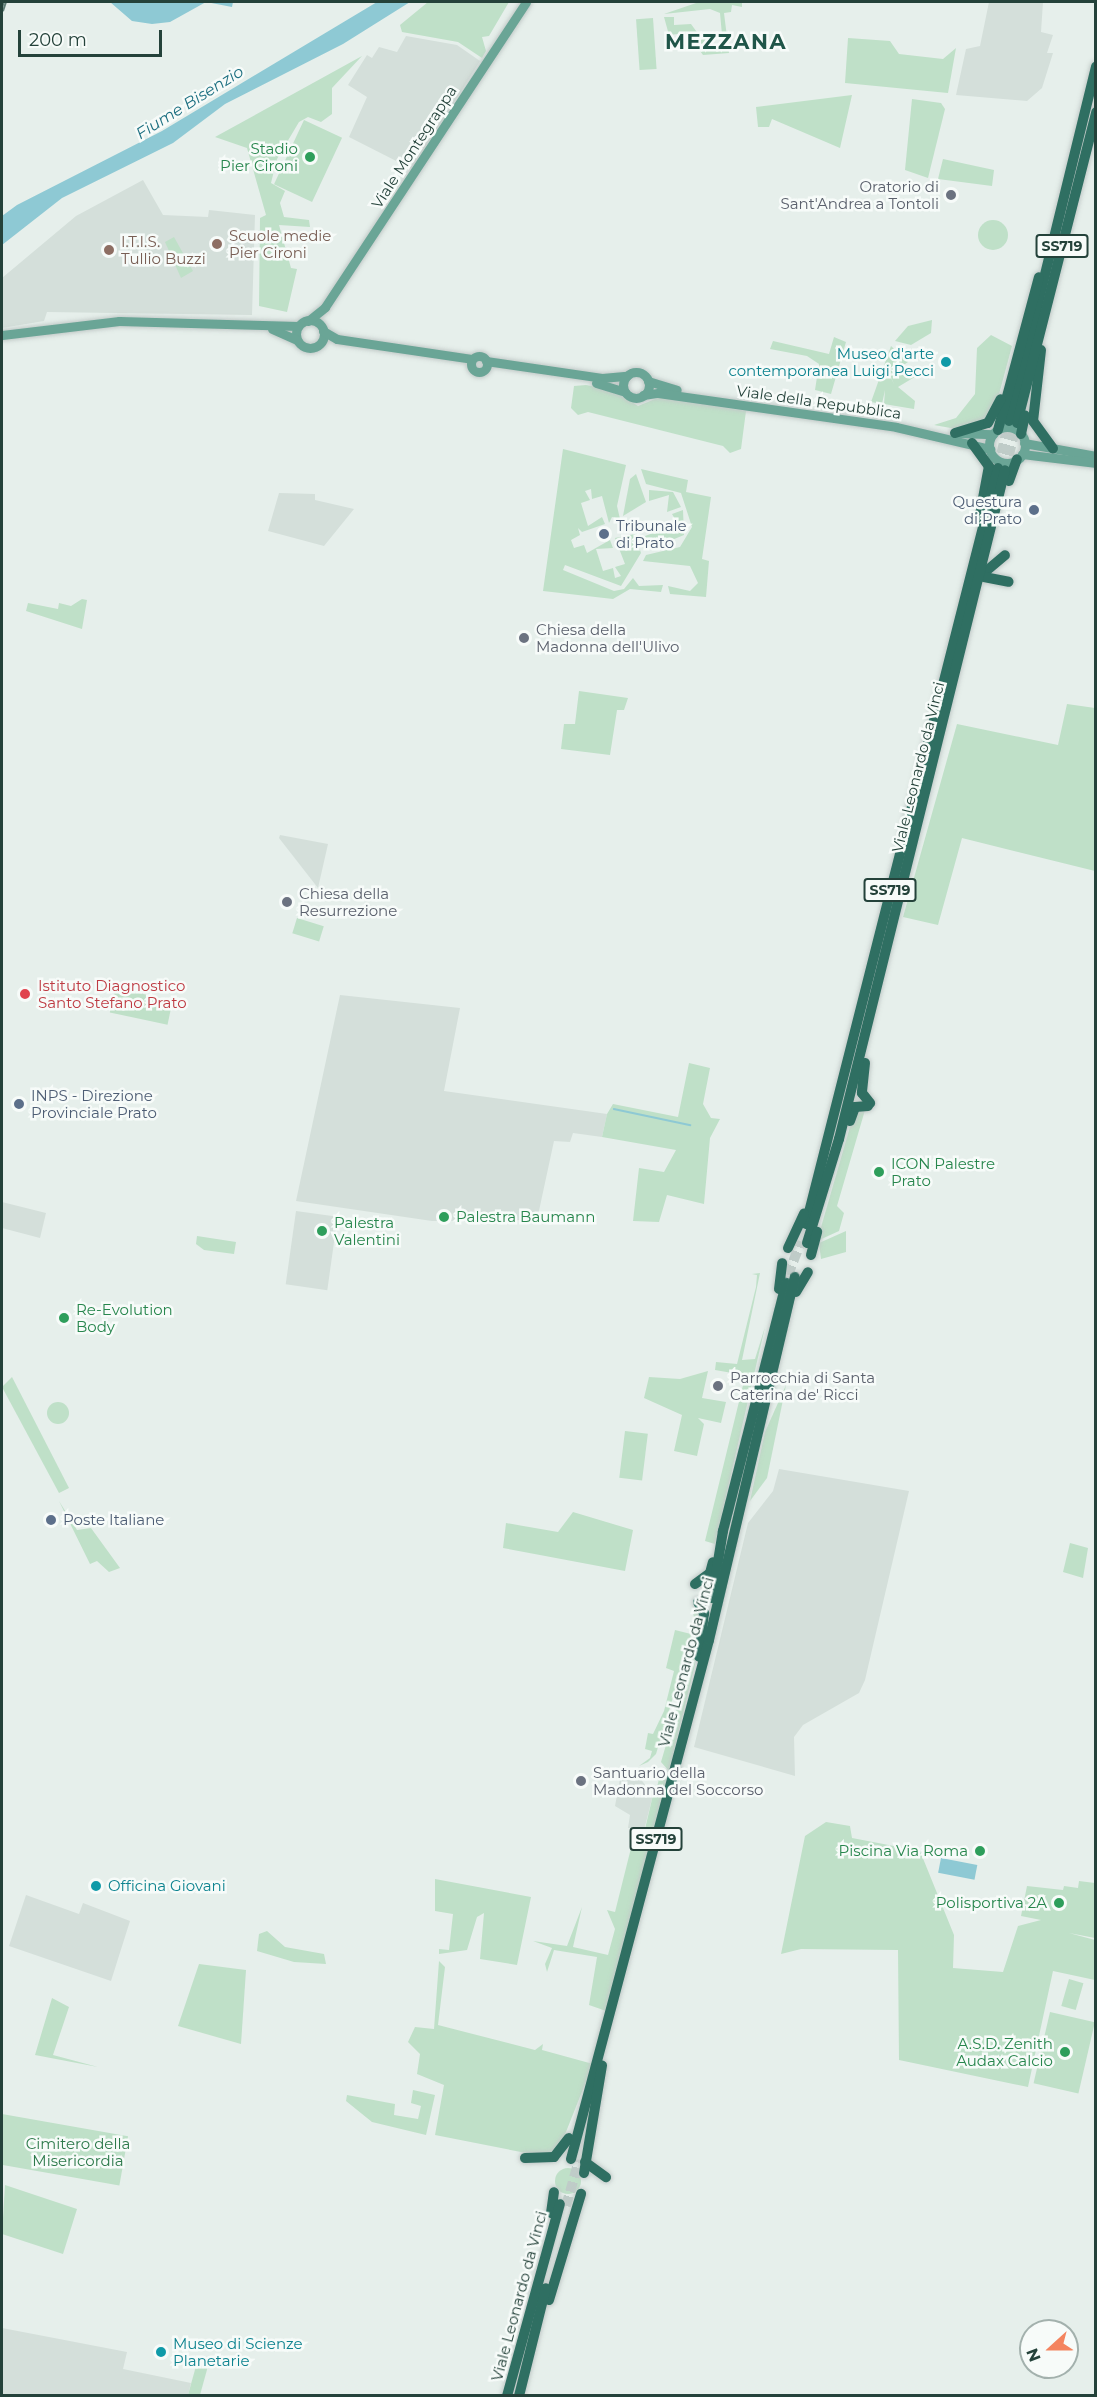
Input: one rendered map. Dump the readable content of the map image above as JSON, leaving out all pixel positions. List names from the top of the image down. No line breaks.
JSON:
{"streets":{"highway":["SS719","Viale Leonardo da Vinci"],"main road":["Viale Montegrappa","Viale della Repubblica"]},"districts":["MEZZANA"],"water":["Fiume Bisenzio"],"parks":["Cimitero della Misericordia"],"places":["Stadio Pier Cironi","Oratorio di Sant'Andrea a Tontoli","Scuole medie Pier Cironi","I.T.I.S. Tullio Buzzi","Museo d'arte contemporanea Luigi Pecci","Questura di Prato","Tribunale di Prato","Chiesa della Madonna dell'Ulivo","Chiesa della Resurrezione","Istituto Diagnostico Santo Stefano Prato","INPS - Direzione Provinciale Prato","ICON Palestre Prato","Palestra Baumann","Palestra Valentini","Re-Evolution Body","Parrocchia di Santa Caterina de' Ricci","Poste Italiane","Santuario della Madonna del Soccorso","Piscina Via Roma","Officina Giovani","Polisportiva 2A","A.S.D. Zenith Audax Calcio","Museo di Scienze Planetarie"],"scale_bar":"200 m","north":"left"}
